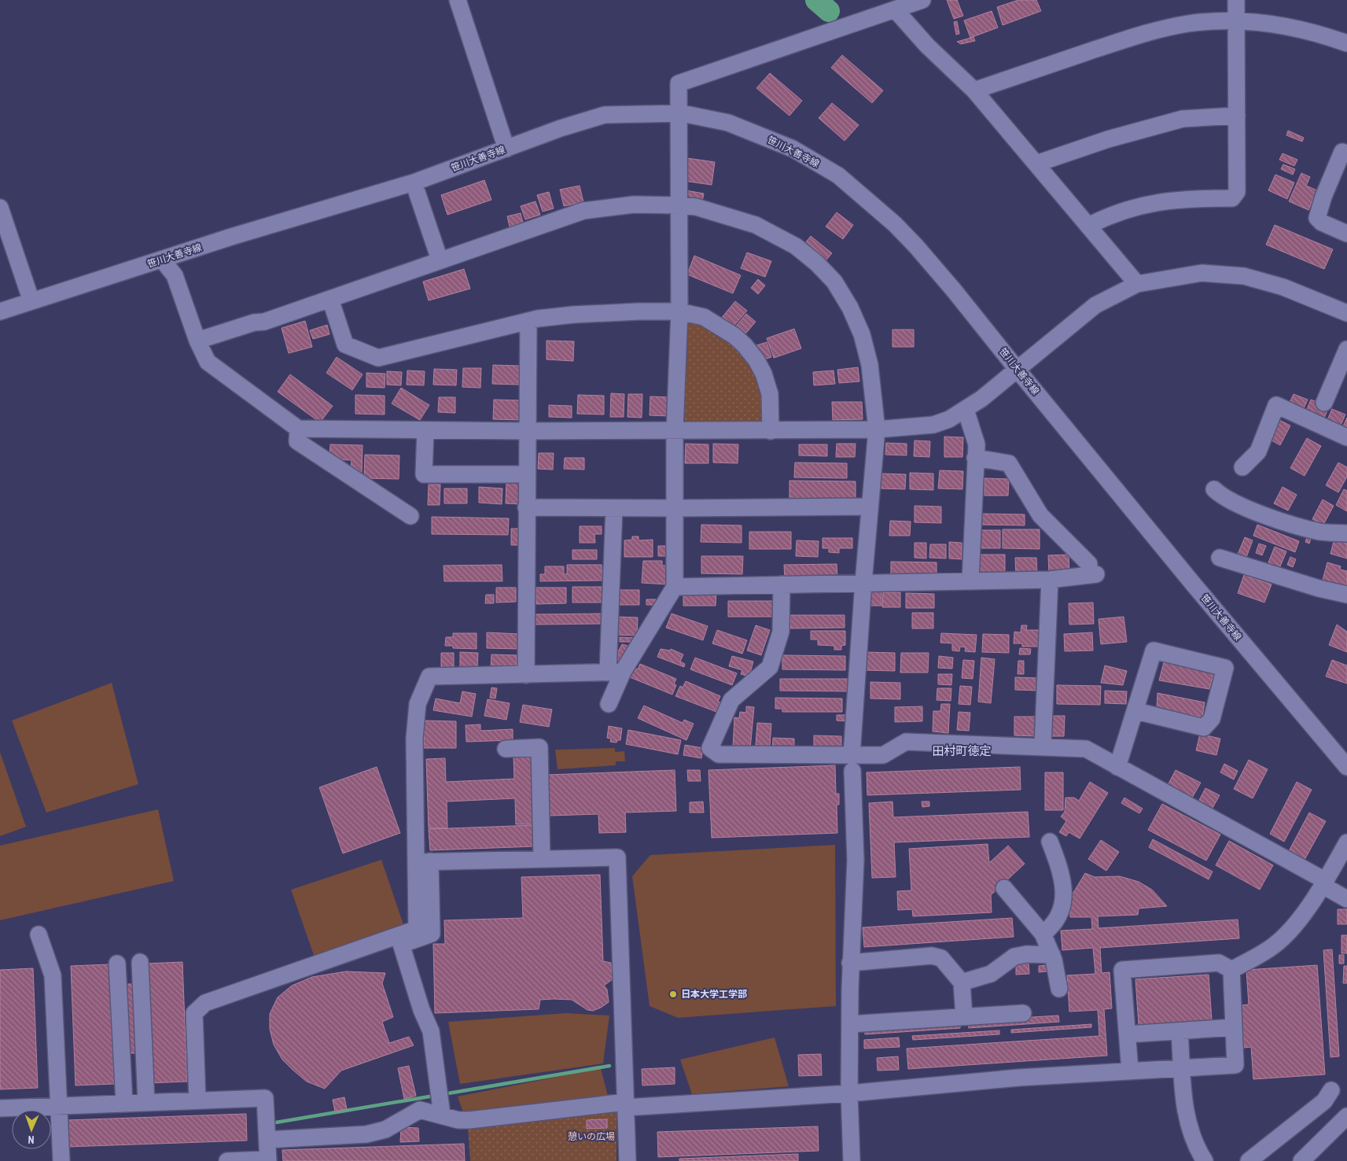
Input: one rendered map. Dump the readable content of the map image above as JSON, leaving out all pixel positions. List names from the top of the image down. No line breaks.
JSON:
{"streets":{"street":["笹川大善寺線"]},"districts":["田村町徳定"],"parks":["憩いの広場"],"places":["日本大学工学部"],"north":"bottom"}
